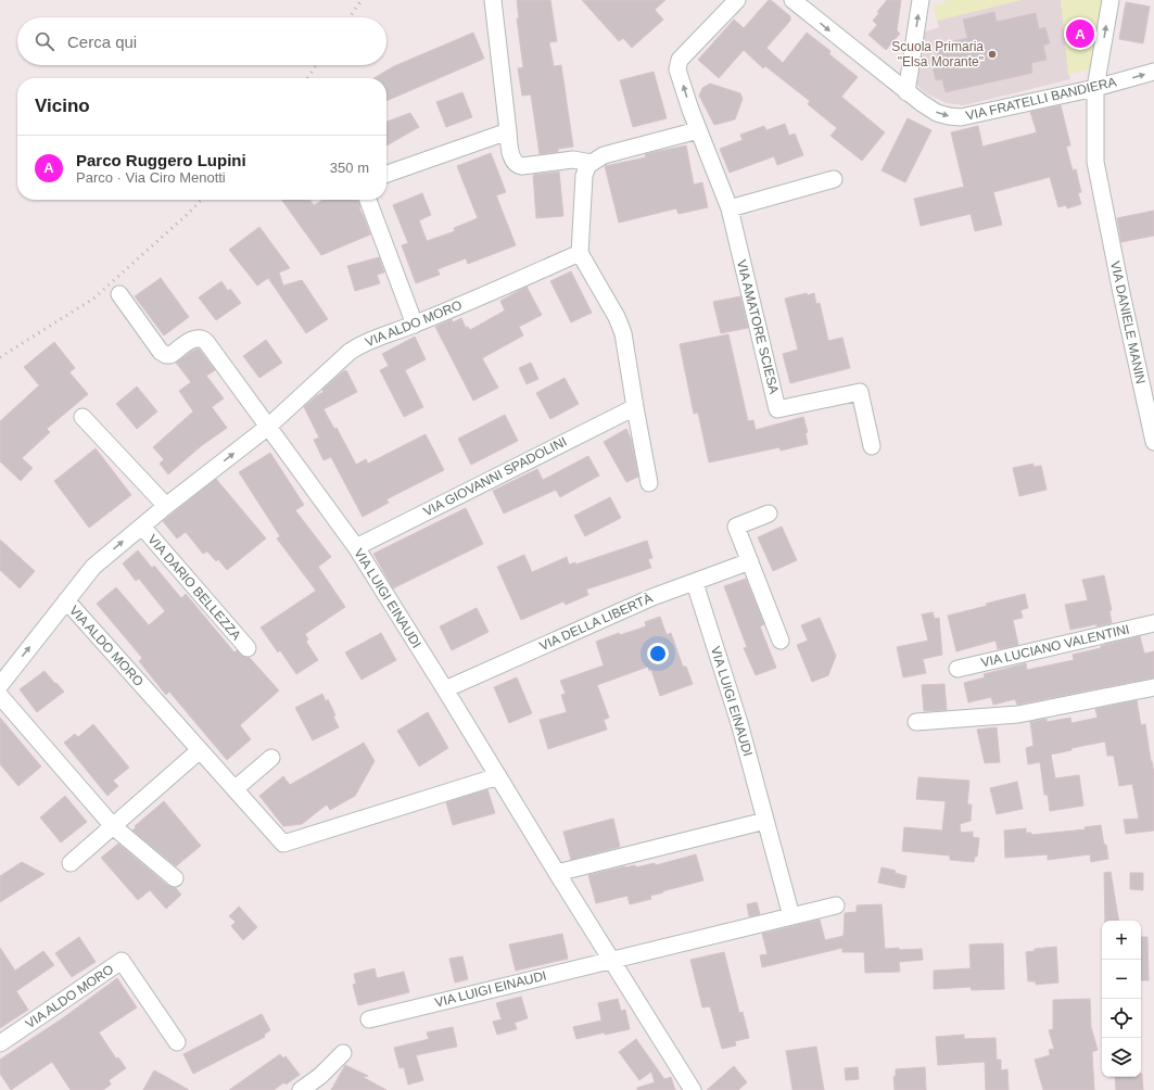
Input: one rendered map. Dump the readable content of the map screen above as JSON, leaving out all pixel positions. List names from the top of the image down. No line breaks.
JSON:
{"streets":{"street":["VIA FRATELLI BANDIERA","VIA DANIELE MANIN","VIA ALDO MORO","VIA AMATORE SCIESA","VIA GIOVANNI SPADOLINI","VIA DARIO BELLEZZA","VIA LUIGI EINAUDI","VIA DELLA LIBERTÀ","VIA LUCIANO VALENTINI"]},"crossings":[["VIA FRATELLI BANDIERA","VIA DANIELE MANIN"],["VIA ALDO MORO","VIA DARIO BELLEZZA"],["VIA ALDO MORO","VIA LUIGI EINAUDI"],["VIA GIOVANNI SPADOLINI","VIA LUIGI EINAUDI"],["VIA LUIGI EINAUDI","VIA DELLA LIBERTÀ"]],"one_way":["VIA FRATELLI BANDIERA"],"places":["Scuola Primaria \"Elsa Morante\""],"page":{"pins":"A","search":"Cerca qui","heading":"Vicino","list":[{"mark":"A","name":"Parco Ruggero Lupini","note":"Parco · Via Ciro Menotti","value":"350 m"}],"map_buttons":["+","−"]}}
